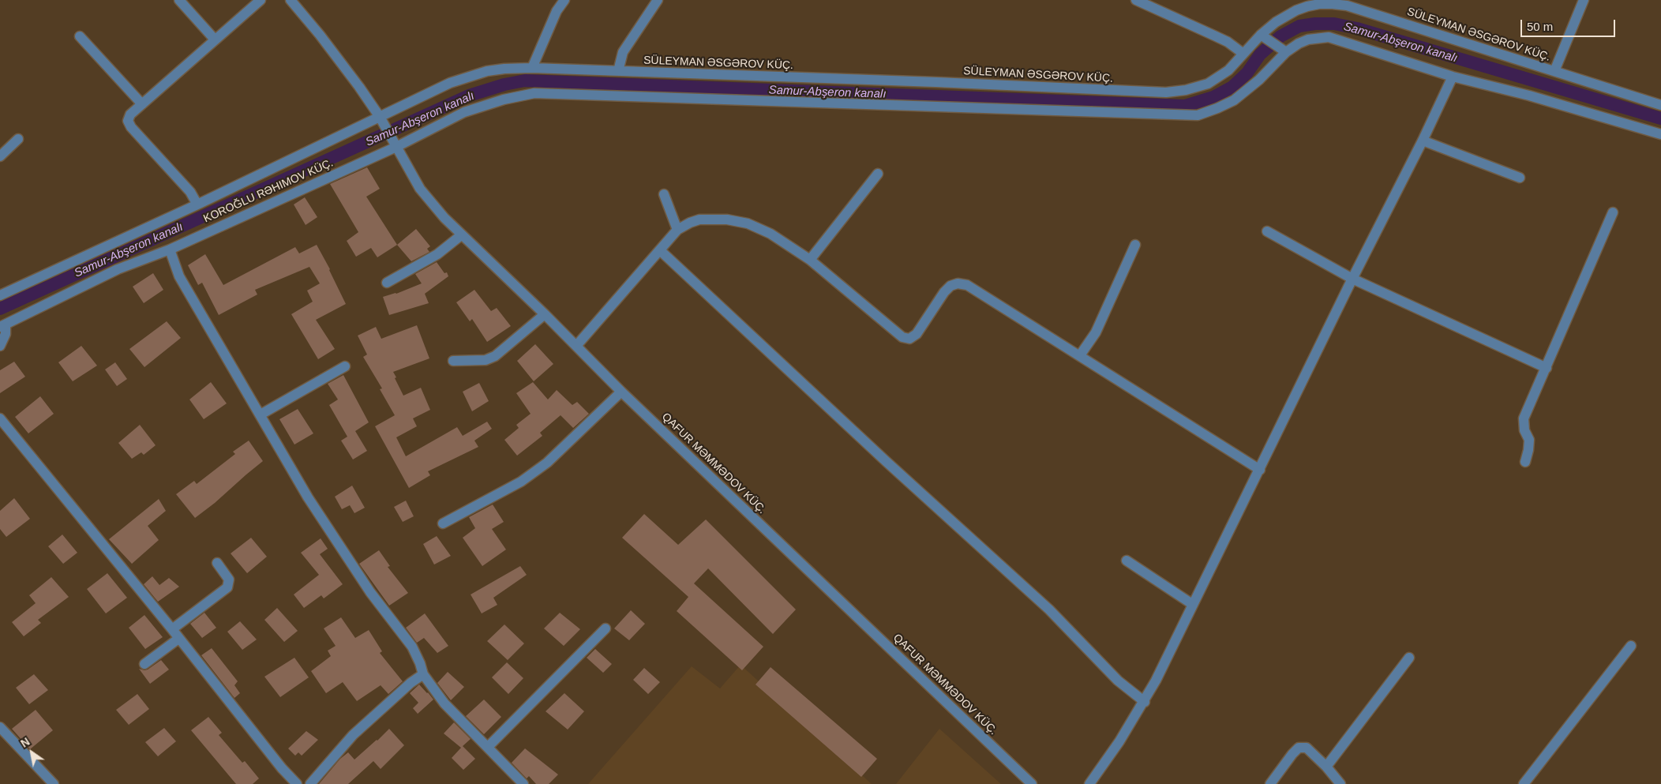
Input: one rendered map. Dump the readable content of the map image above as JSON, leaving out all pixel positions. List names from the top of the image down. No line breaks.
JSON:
{"streets":{"street":["SÜLEYMAN ƏSGƏROV KÜÇ.","KOROĞLU RƏHIMOV KÜÇ.","QAFUR MƏMMƏDOV KÜÇ."]},"crossings":[["SÜLEYMAN ƏSGƏROV KÜÇ.","KOROĞLU RƏHIMOV KÜÇ."],["SÜLEYMAN ƏSGƏROV KÜÇ.","QAFUR MƏMMƏDOV KÜÇ."],["KOROĞLU RƏHIMOV KÜÇ.","QAFUR MƏMMƏDOV KÜÇ."]],"water":["Samur-Abşeron kanalı"],"scale_bar":"50 m","north":"top left"}
